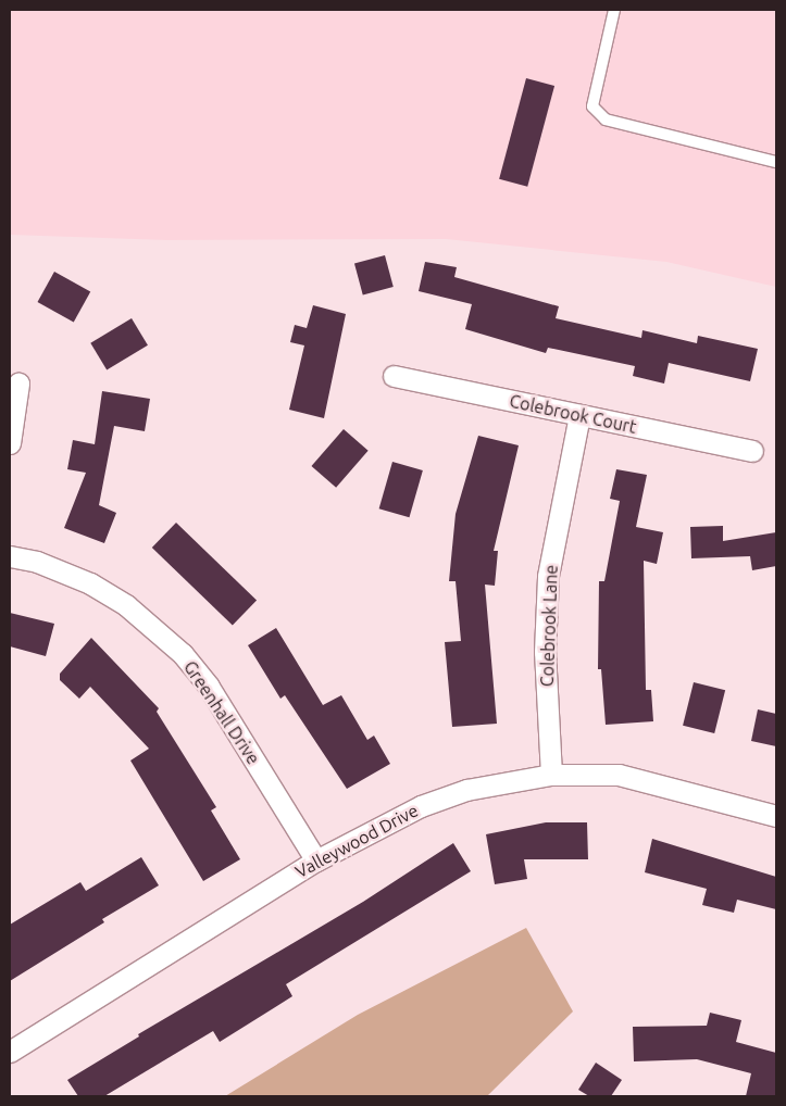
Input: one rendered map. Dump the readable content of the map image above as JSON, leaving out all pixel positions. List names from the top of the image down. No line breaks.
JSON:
{"streets":{"street":["Colebrook Court","Colebrook Lane","Greenhall Drive","Valleywood Drive"]},"crossings":[["Colebrook Court","Colebrook Lane"],["Colebrook Lane","Valleywood Drive"],["Greenhall Drive","Valleywood Drive"]]}
